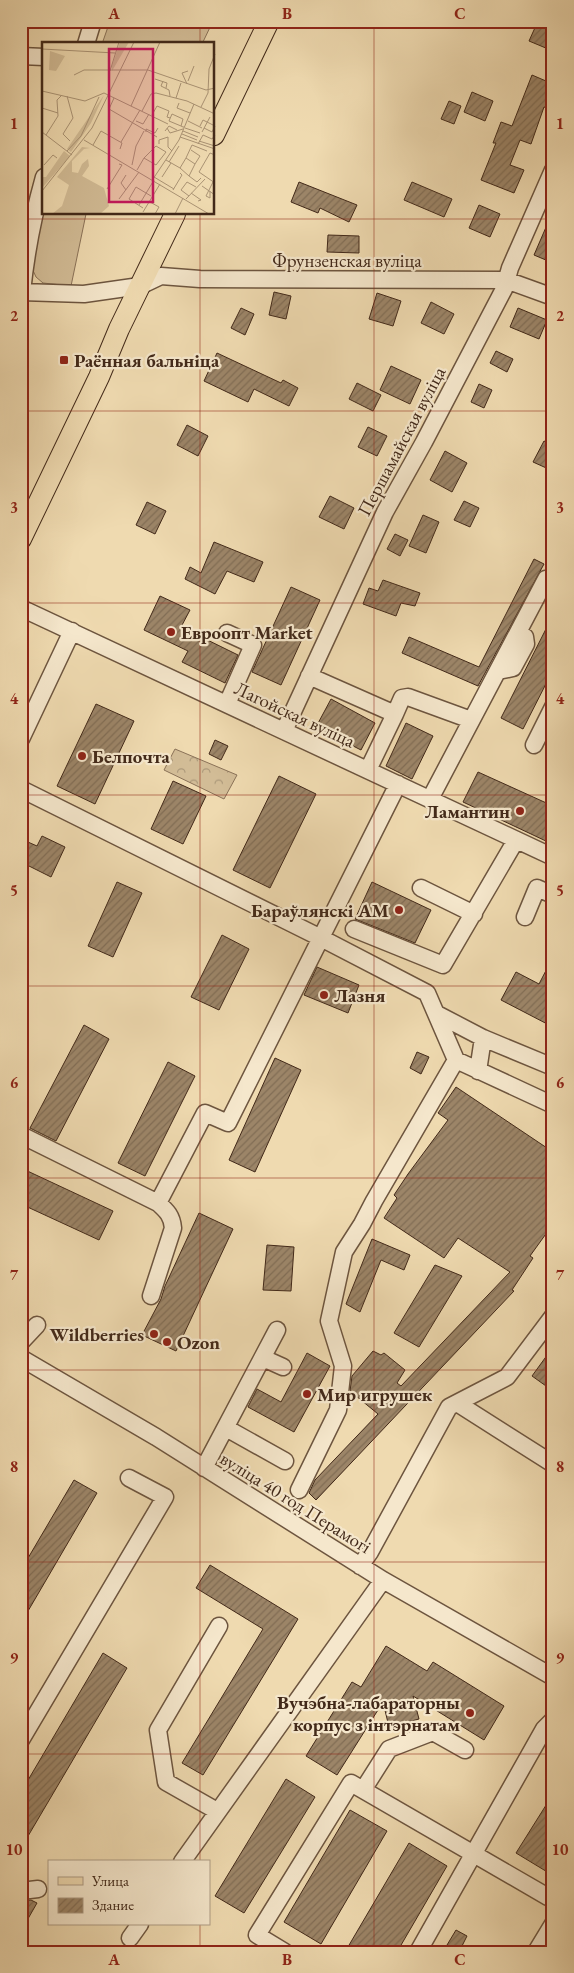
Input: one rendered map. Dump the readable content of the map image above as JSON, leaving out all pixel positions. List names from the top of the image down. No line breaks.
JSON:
{"streets":{"street":["Фрунзенская вуліца","Першамайская вуліца","Лагойская вуліца","вуліца 40 год Перамогі"]},"crossings":[["Фрунзенская вуліца","Першамайская вуліца"],["Першамайская вуліца","Лагойская вуліца"]],"places":{"transit":["Раённая бальніца"],"other":["Евроопт Market","Белпочта","Ламантин","Бараўлянскі АМ","Лазня","Wildberries","Ozon","Мир игрушек","Вучэбна-лабараторны корпус з інтэрнатам"]},"legend":["Улица","Здание"],"grid":{"columns":["A","B","C"],"rows":["1","2","3","4","5","6","7","8","9","10"]}}
